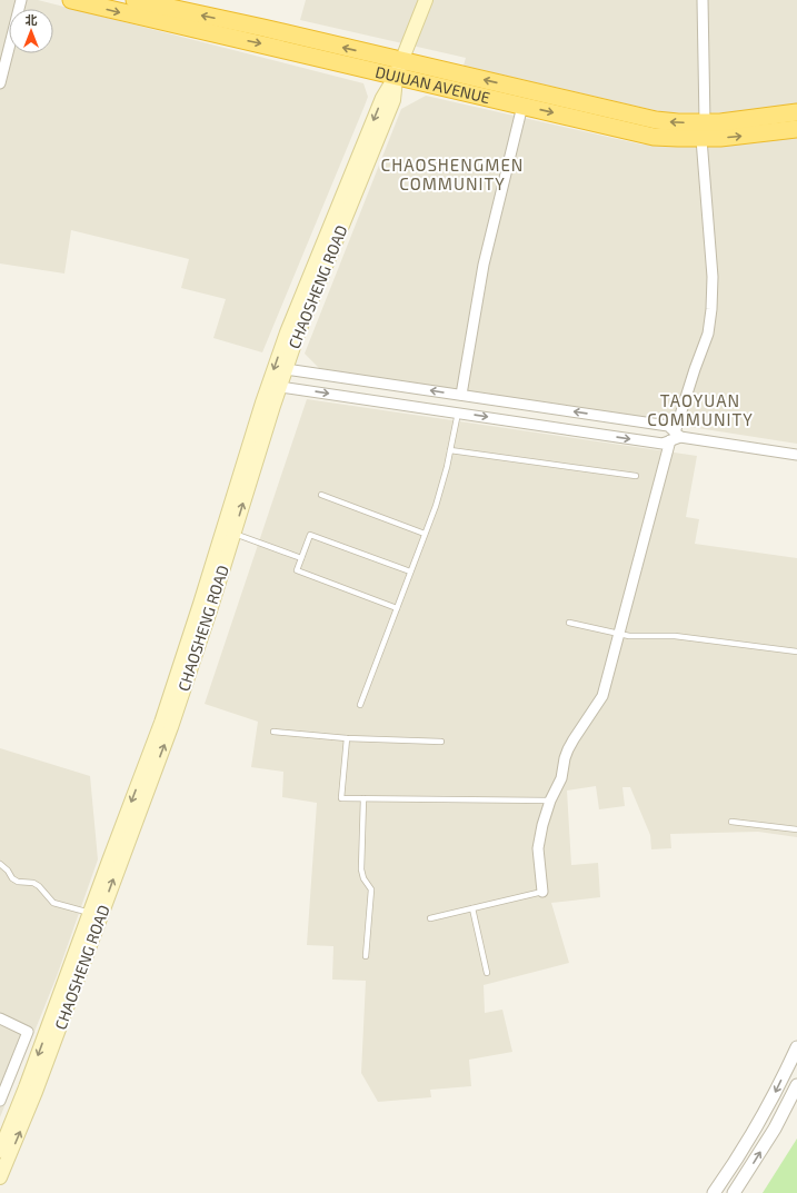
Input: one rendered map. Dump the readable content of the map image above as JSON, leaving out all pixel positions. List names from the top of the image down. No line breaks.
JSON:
{"streets":{"highway":["DUJUAN AVENUE"],"main road":["CHAOSHENG ROAD"]},"crossings":[["DUJUAN AVENUE","CHAOSHENG ROAD"]],"districts":["CHAOSHENGMEN COMMUNITY","TAOYUAN COMMUNITY"],"north":"top"}
